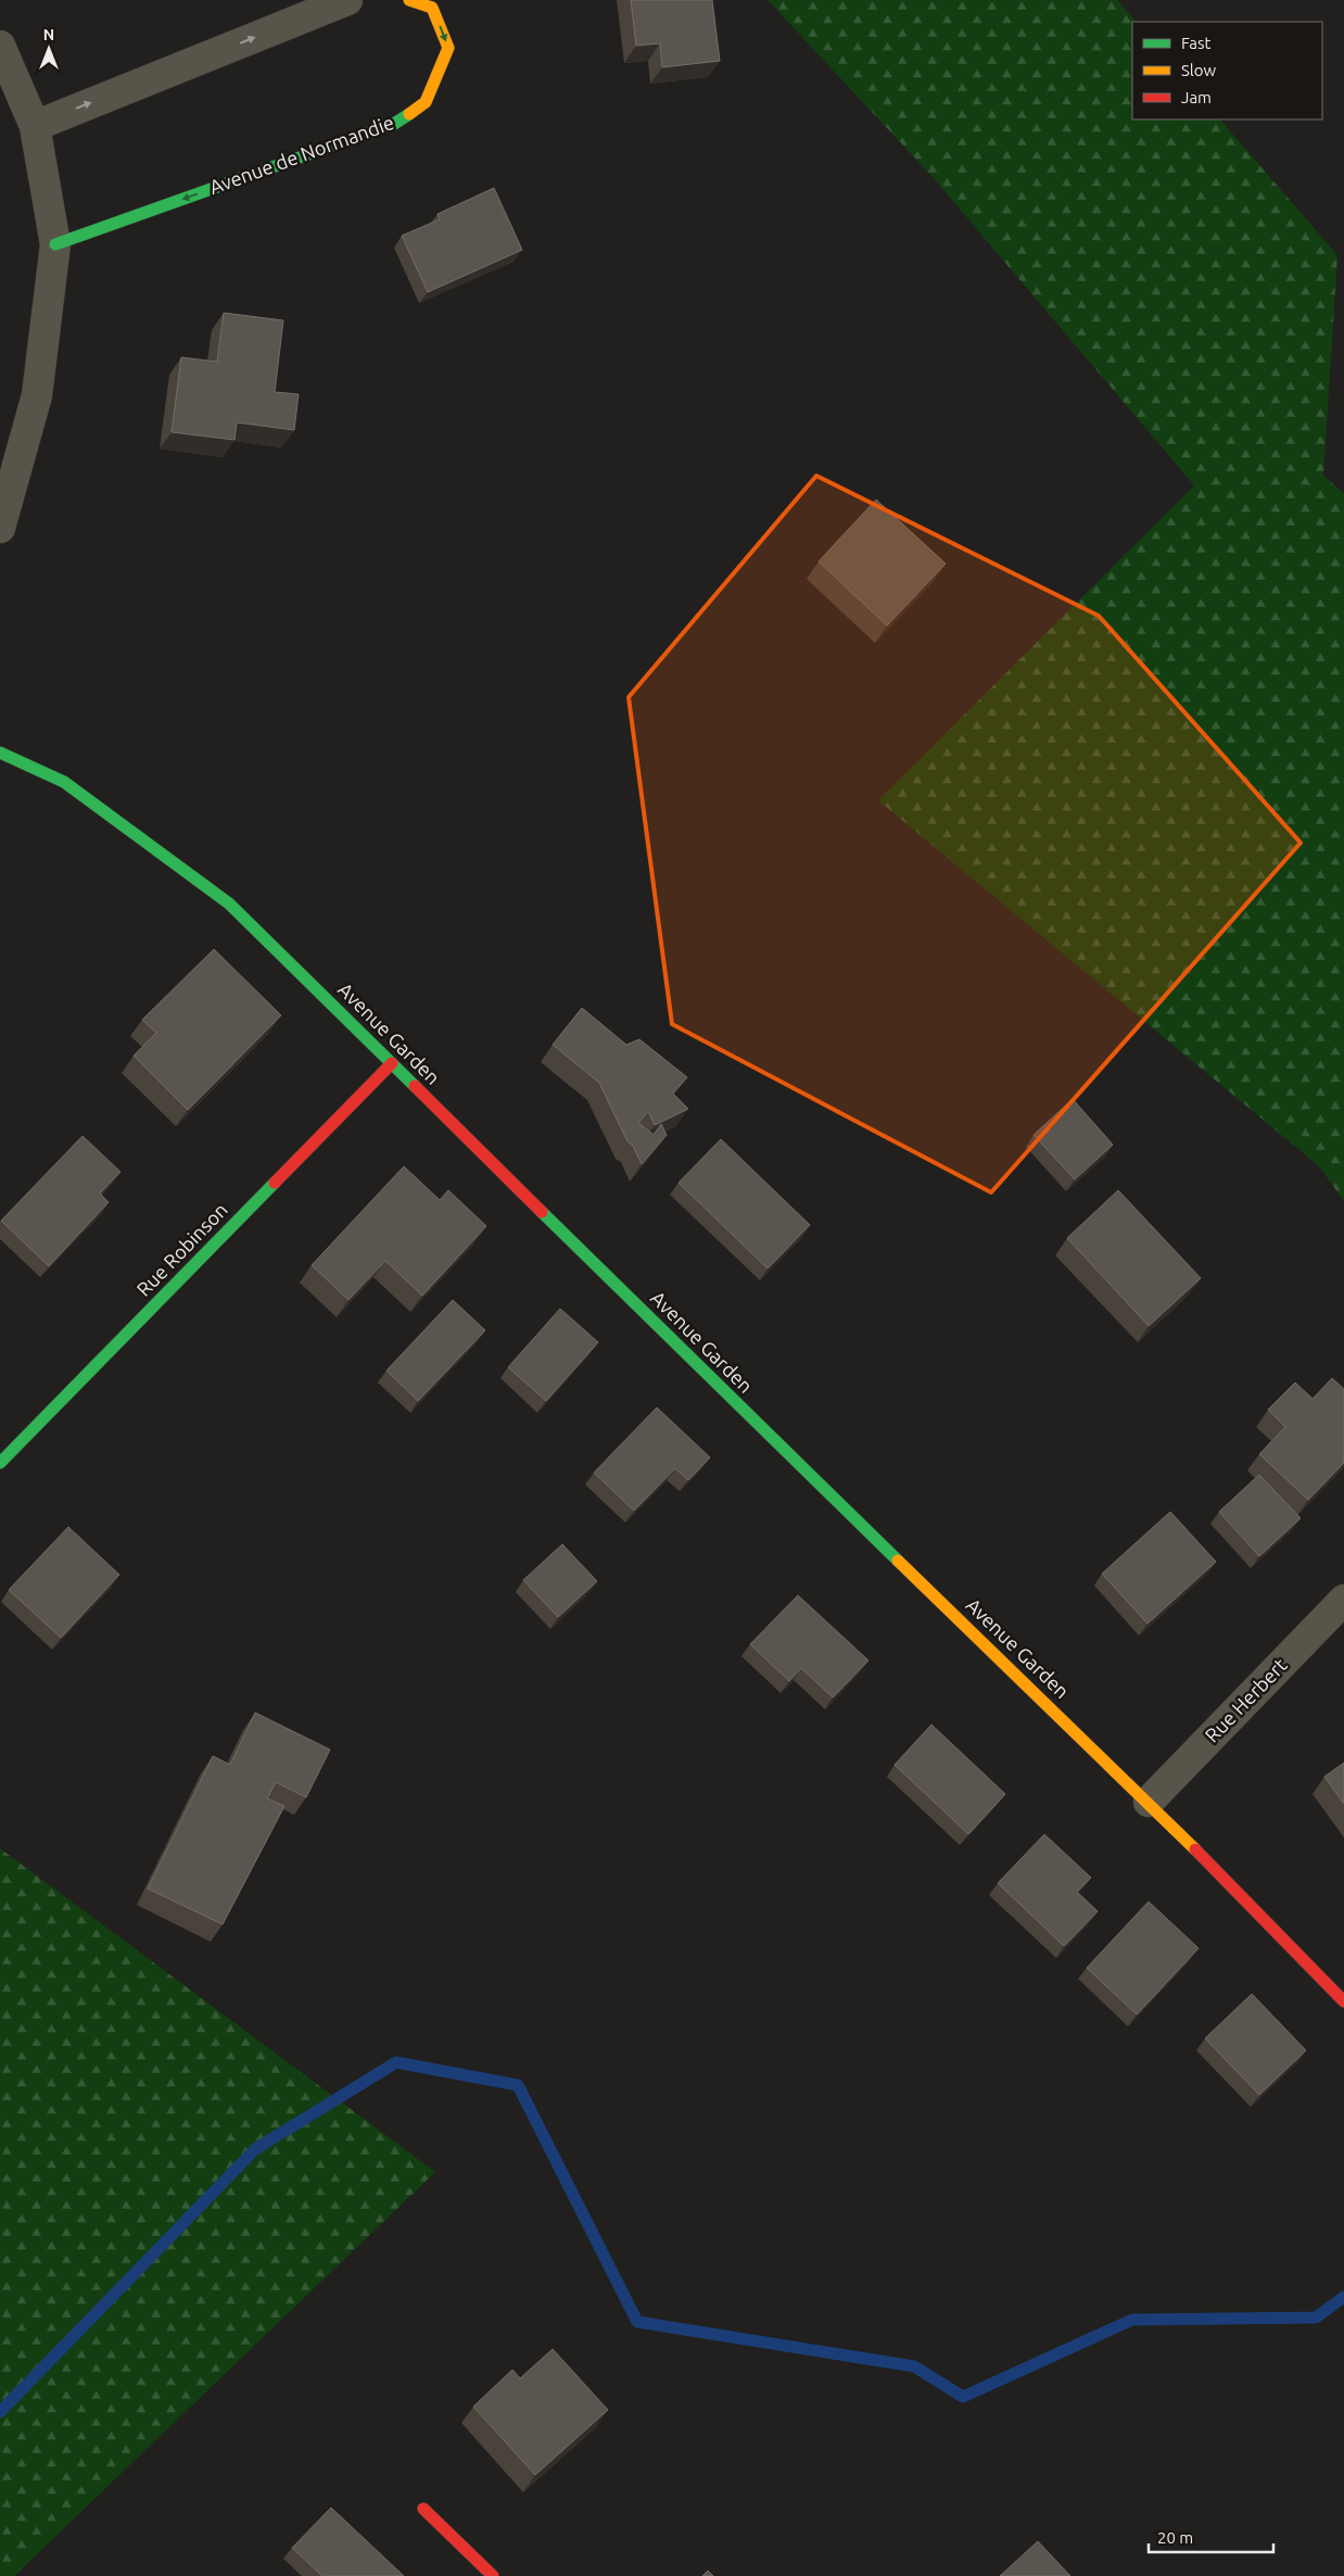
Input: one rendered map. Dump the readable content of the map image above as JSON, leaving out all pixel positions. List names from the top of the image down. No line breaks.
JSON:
{"streets":{"street":["Avenue de Normandie","Avenue Garden","Rue Robinson","Rue Herbert"]},"crossings":[["Avenue Garden","Rue Robinson"],["Avenue Garden","Rue Herbert"]],"one_way":["Avenue de Normandie"],"legend":["Fast","Slow","Jam"],"scale_bar":"20 m","north":"top"}
